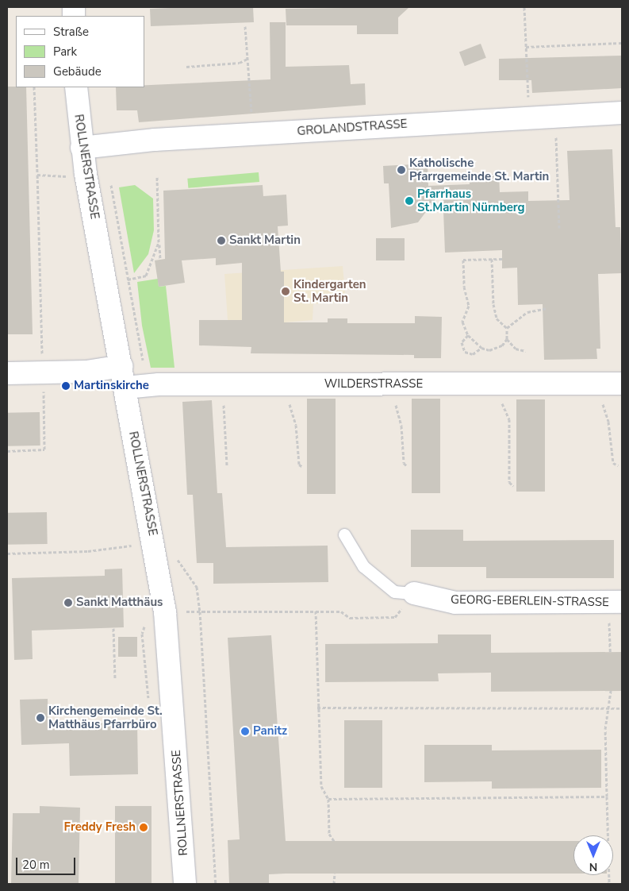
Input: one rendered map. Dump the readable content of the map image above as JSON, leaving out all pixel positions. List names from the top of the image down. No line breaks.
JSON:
{"streets":{"street":["GROLANDSTRASSE","ROLLNERSTRASSE","WILDERSTRASSE","GEORG-EBERLEIN-STRASSE"]},"crossings":[["GROLANDSTRASSE","ROLLNERSTRASSE"],["ROLLNERSTRASSE","WILDERSTRASSE"]],"places":["Katholische Pfarrgemeinde St. Martin","Pfarrhaus St.Martin Nürnberg","Sankt Martin","Kindergarten St. Martin","Martinskirche","Sankt Matthäus","Kirchengemeinde St. Matthäus Pfarrbüro","Panitz","Freddy Fresh"],"legend":["Straße","Park","Gebäude"],"scale_bar":"20 m","north":"bottom"}
